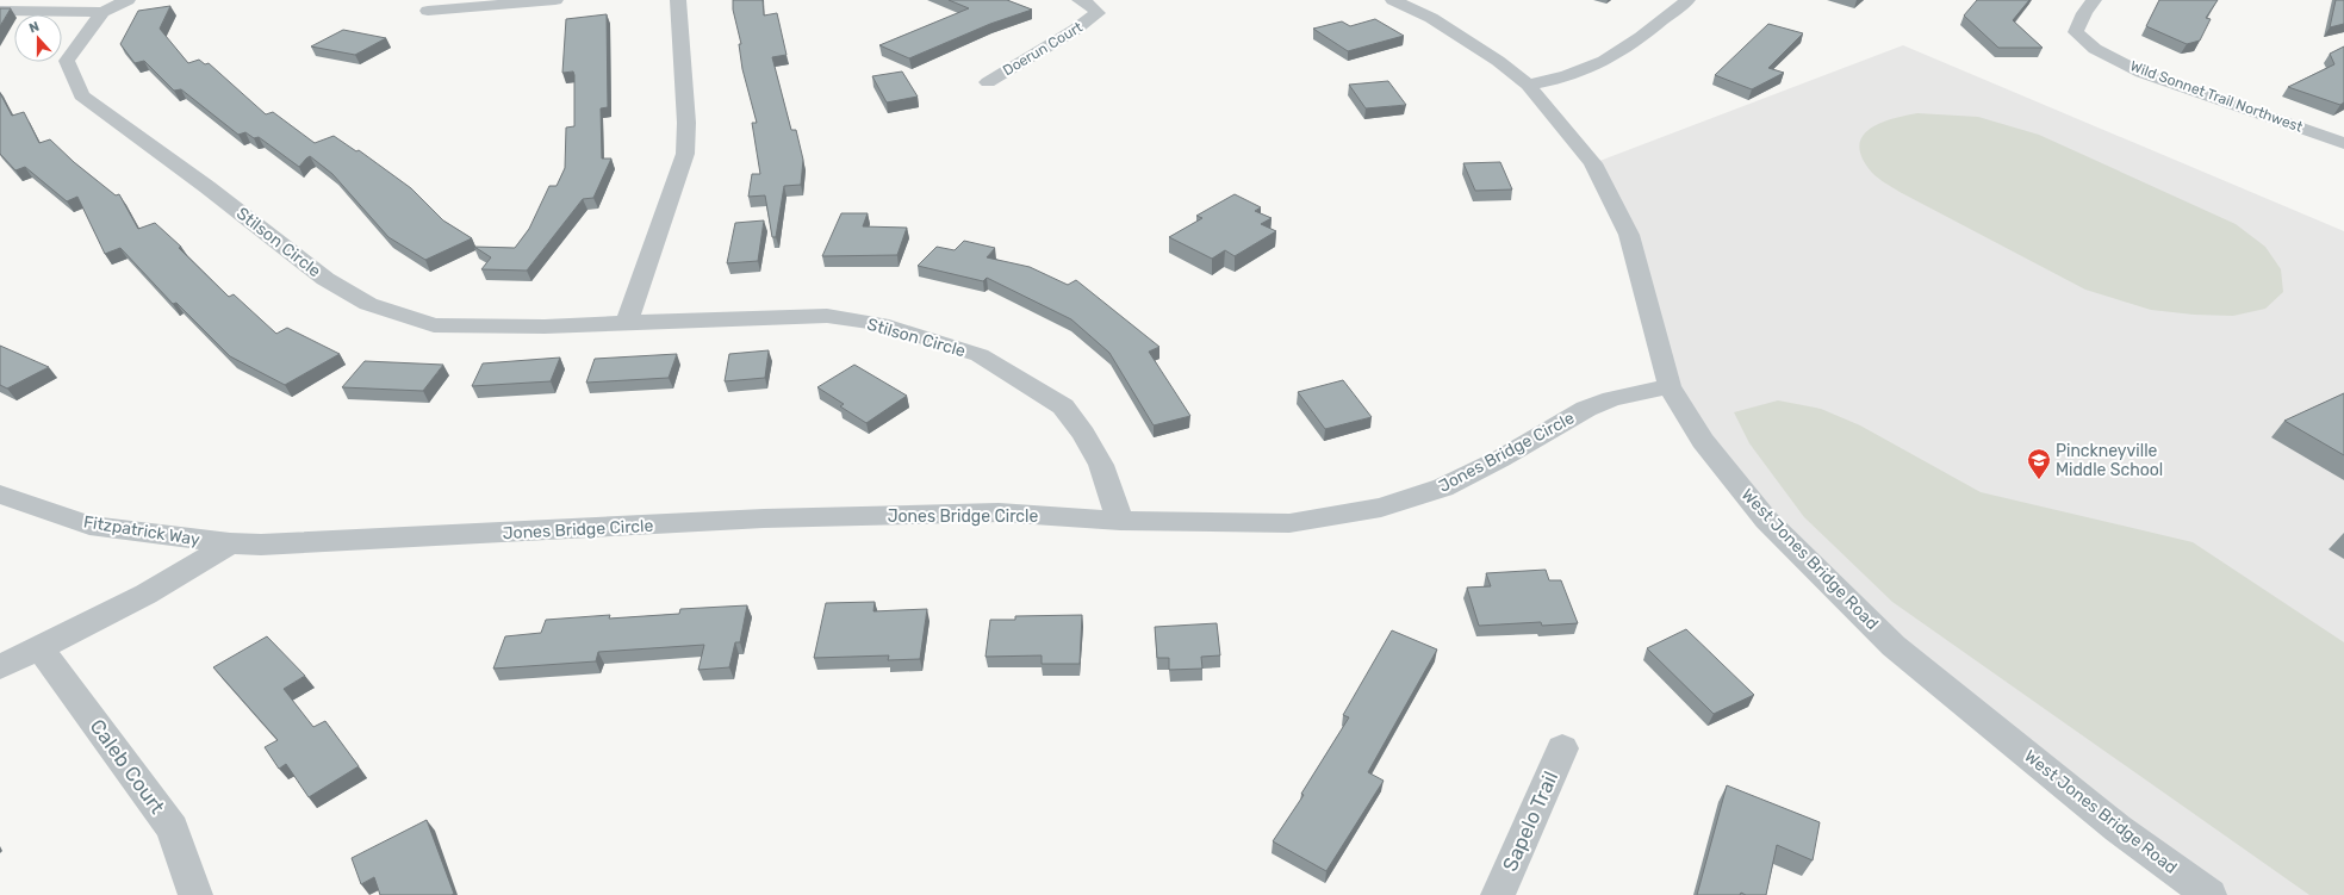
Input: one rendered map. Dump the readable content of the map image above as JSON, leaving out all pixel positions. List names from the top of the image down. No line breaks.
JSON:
{"streets":{"street":["Doerun Court","Wild Sonnet Trail Northwest","Stilson Circle","Jones Bridge Circle","Fitzpatrick Way","West Jones Bridge Road","Caleb Court","Sapelo Trail"]},"crossings":[["Stilson Circle","Jones Bridge Circle"],["Jones Bridge Circle","Fitzpatrick Way"],["Jones Bridge Circle","West Jones Bridge Road"]],"places":{"school or university":["Pinckneyville Middle School"]},"north":"top"}
